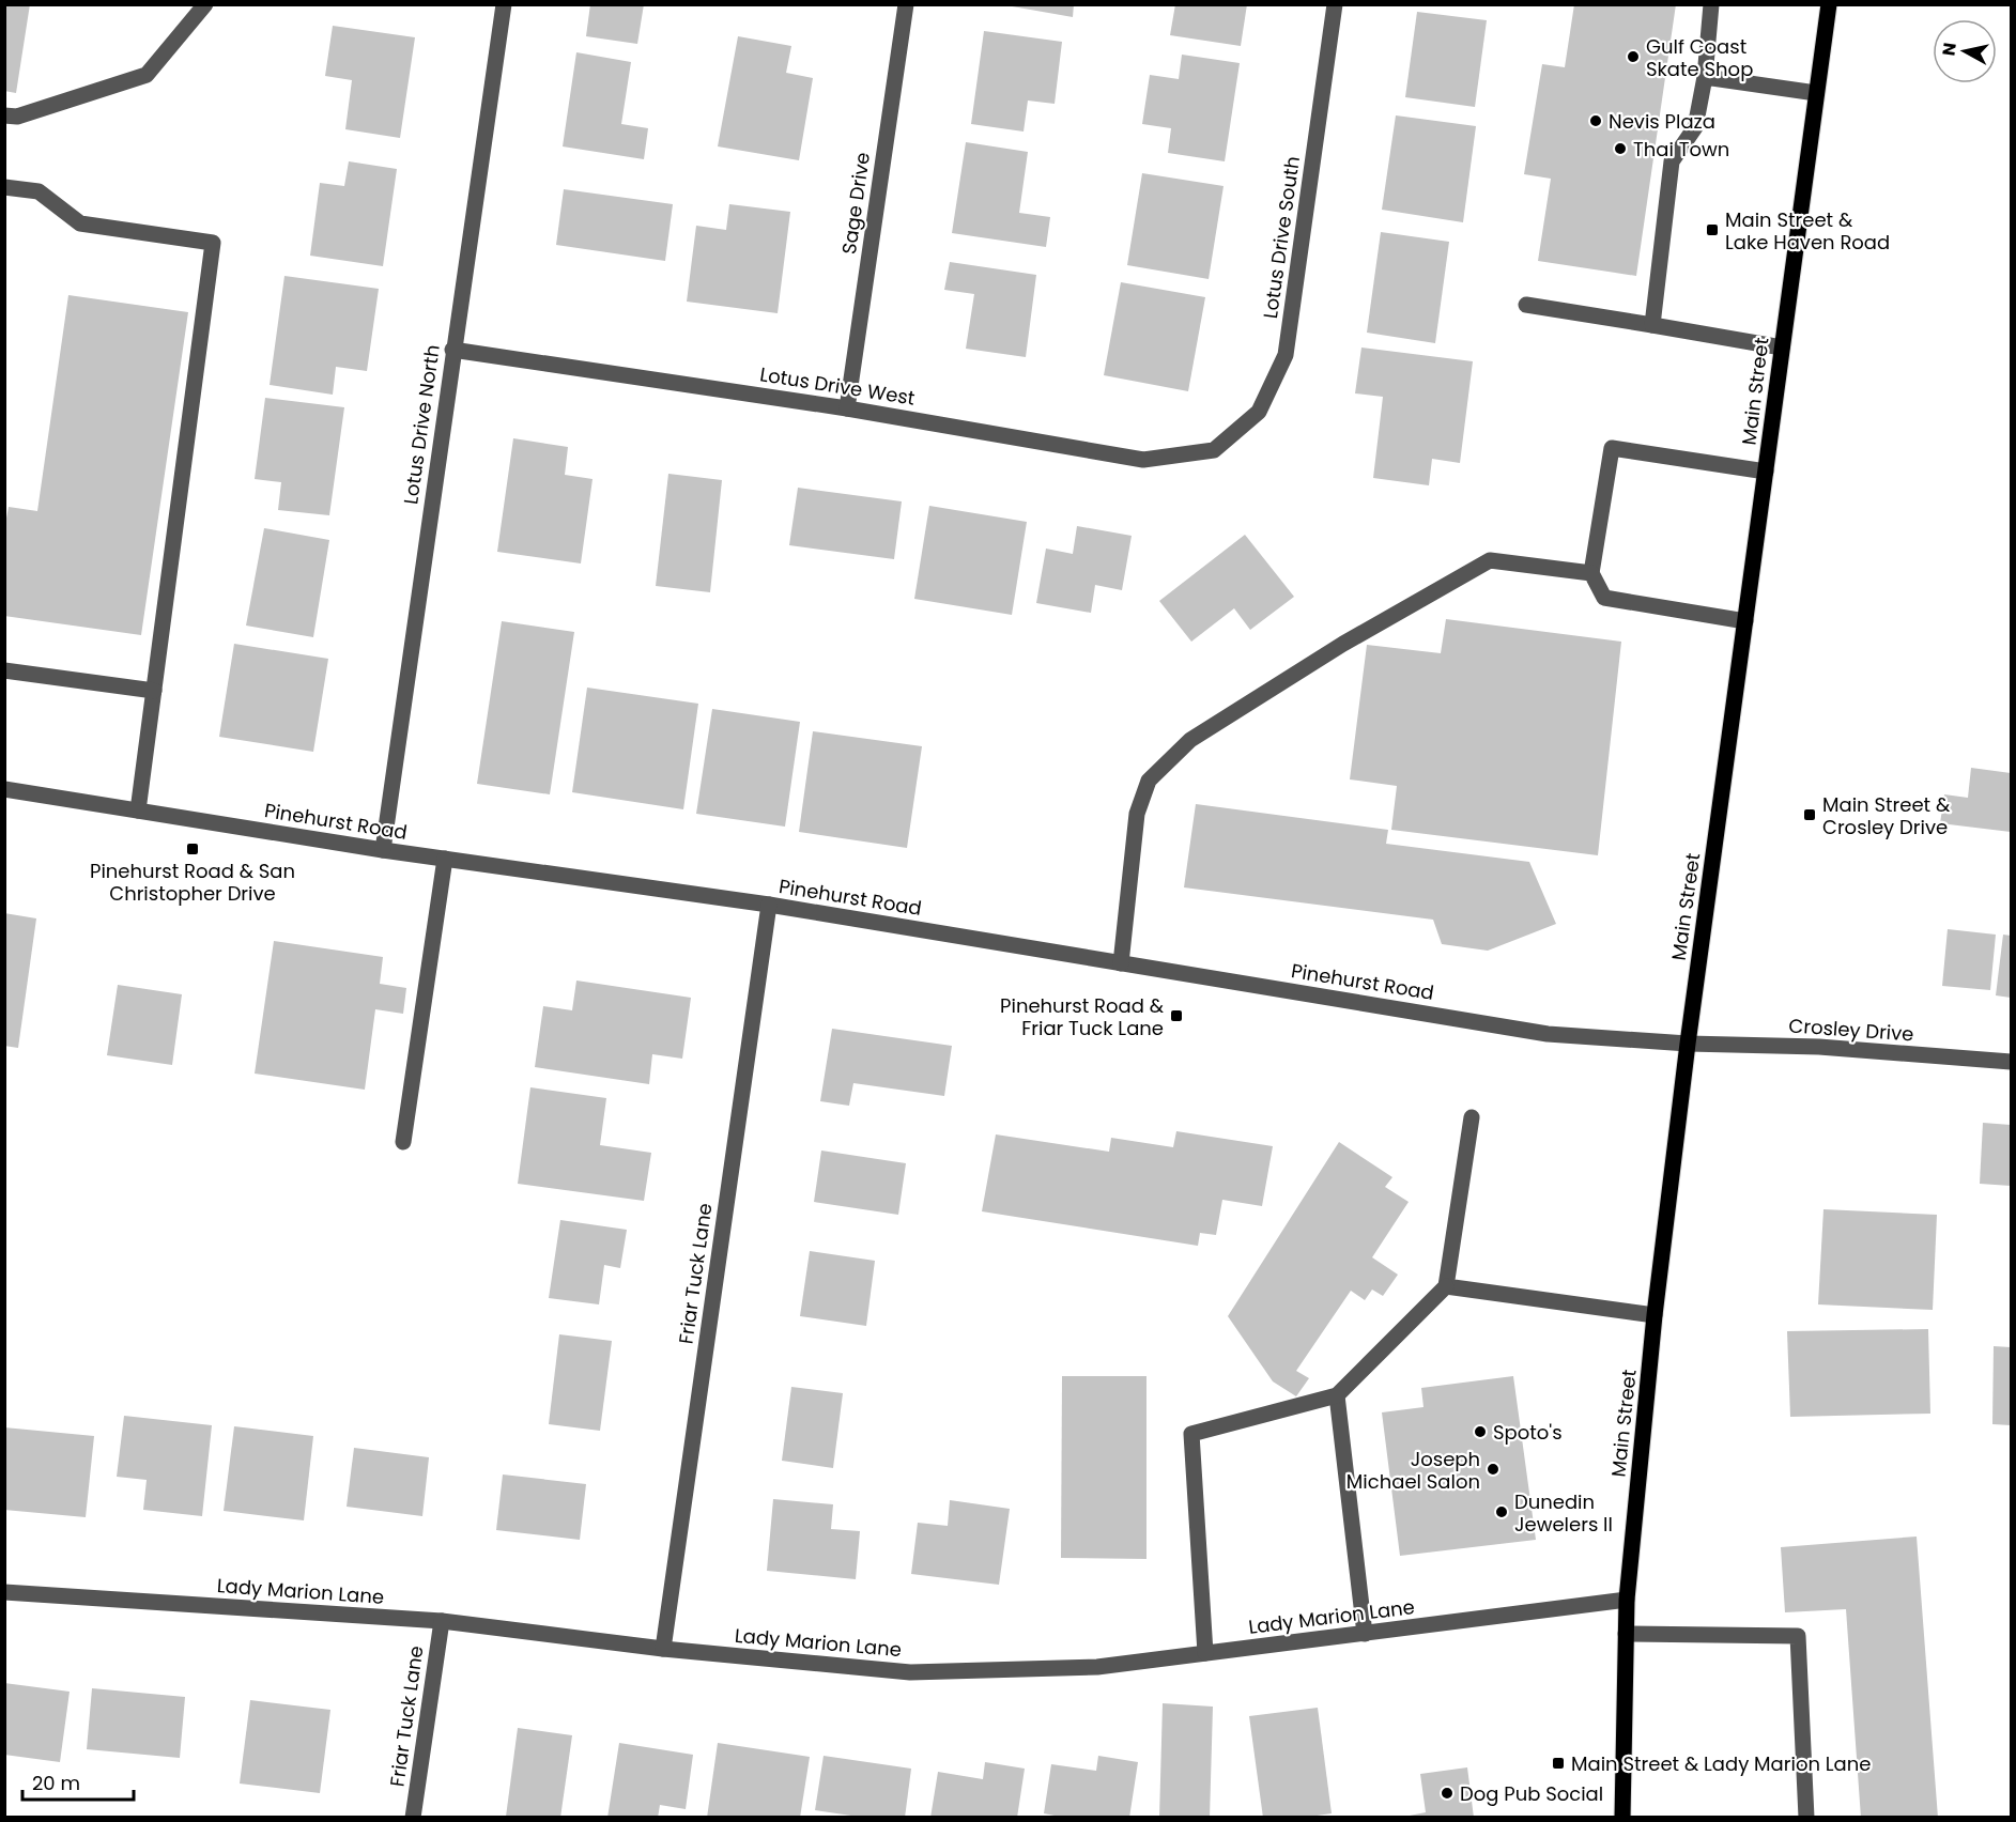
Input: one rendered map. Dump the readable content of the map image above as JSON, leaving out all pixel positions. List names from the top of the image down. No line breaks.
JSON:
{"streets":{"main road":["Main Street"],"street":["Sage Drive","Lotus Drive South","Lotus Drive West","Lotus Drive North","Pinehurst Road","Crosley Drive","Friar Tuck Lane","Lady Marion Lane"]},"crossings":[["Sage Drive","Lotus Drive West"],["Lotus Drive South","Lotus Drive West"],["Lotus Drive West","Lotus Drive North"],["Main Street","Pinehurst Road"],["Main Street","Crosley Drive"],["Main Street","Lady Marion Lane"],["Lotus Drive North","Pinehurst Road"],["Pinehurst Road","Crosley Drive"],["Pinehurst Road","Friar Tuck Lane"],["Friar Tuck Lane","Lady Marion Lane"]],"places":{"other":["Gulf Coast Skate Shop","Nevis Plaza","Thai Town","Spoto's","Joseph Michael Salon","Dunedin Jewelers II","Dog Pub Social"],"transit":["Main Street & Lake Haven Road","Main Street & Crosley Drive","Pinehurst Road & San Christopher Drive","Pinehurst Road & Friar Tuck Lane","Main Street & Lady Marion Lane"]},"scale_bar":"20 m","north":"left"}
